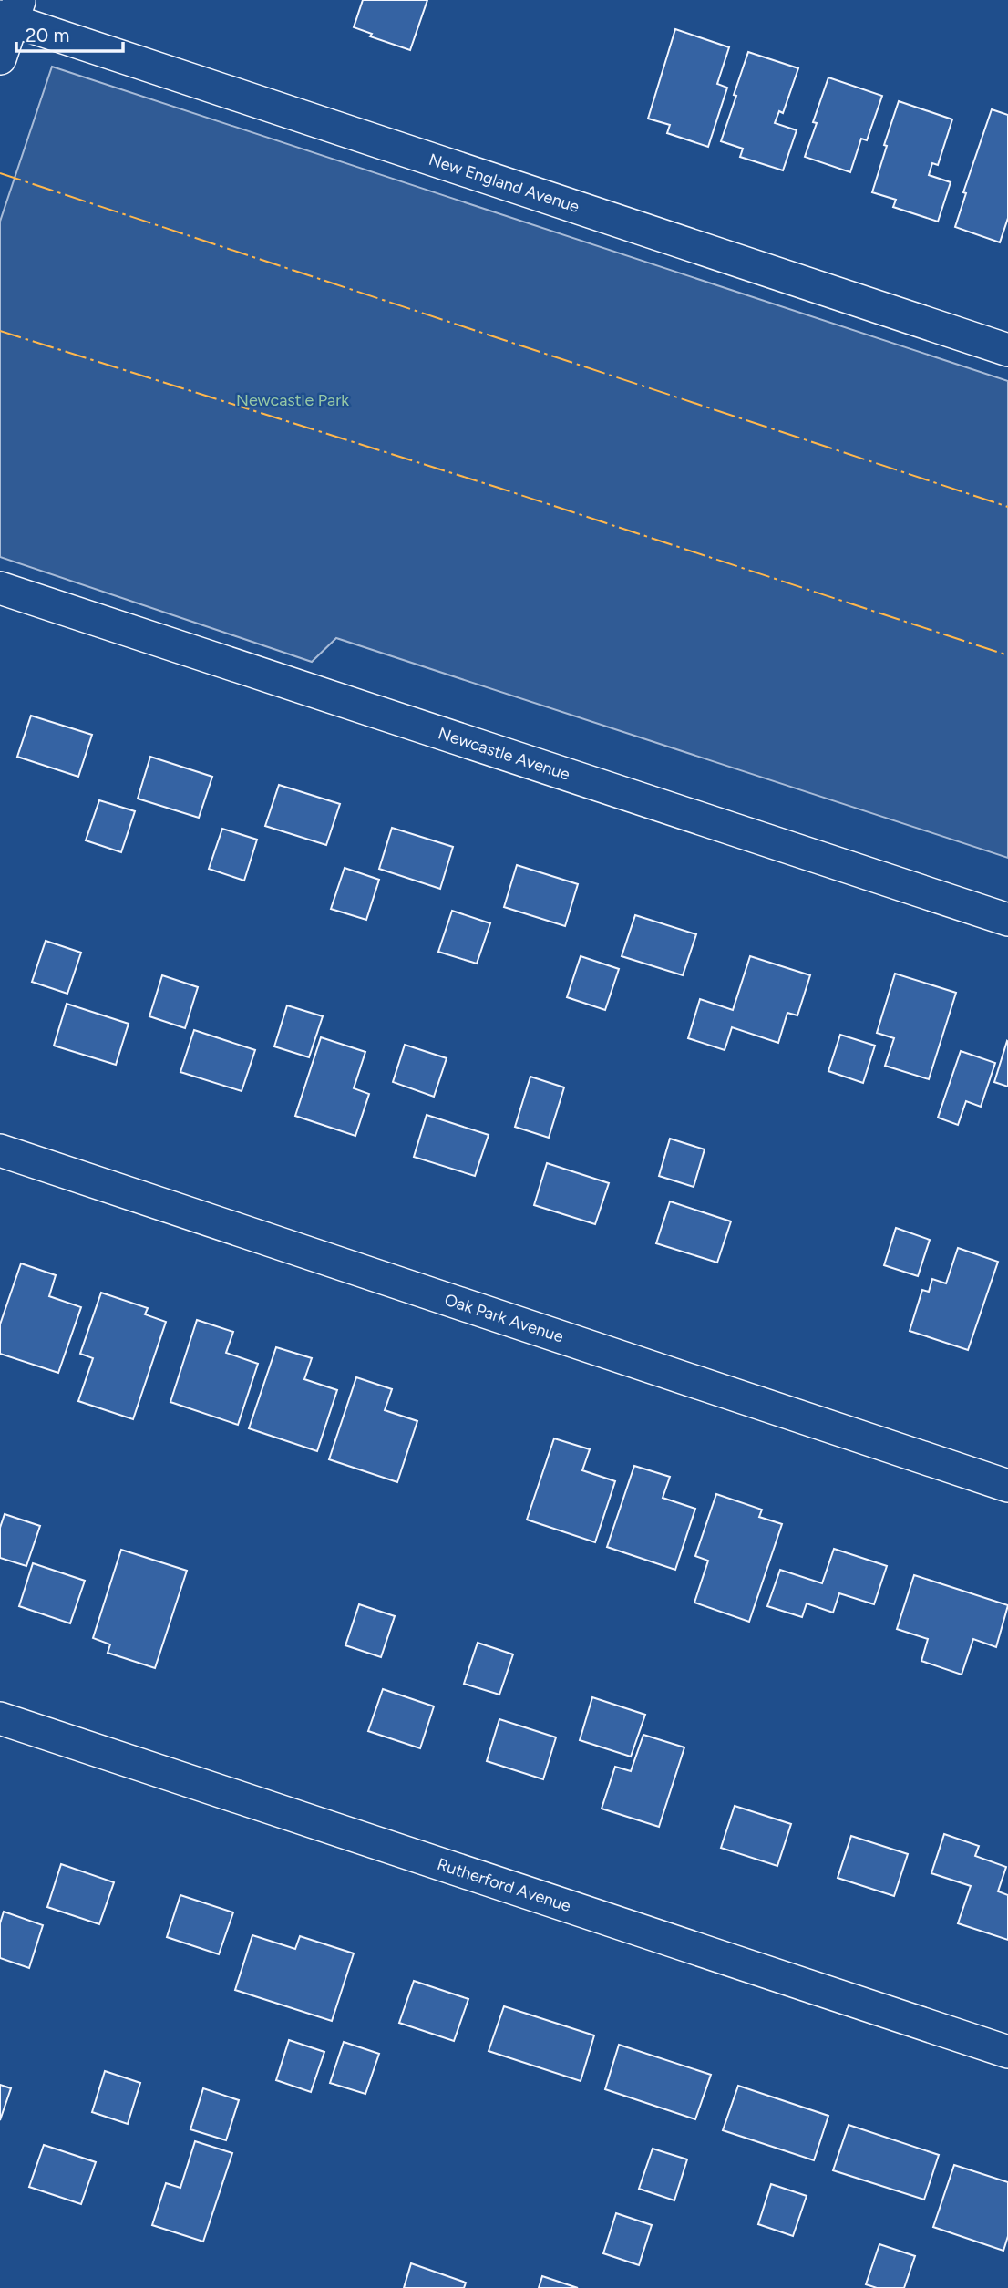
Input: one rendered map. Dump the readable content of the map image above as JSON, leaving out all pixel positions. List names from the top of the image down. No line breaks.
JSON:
{"streets":{"street":["New England Avenue","Newcastle Avenue","Oak Park Avenue","Rutherford Avenue"]},"parks":["Newcastle Park"],"scale_bar":"20 m"}
